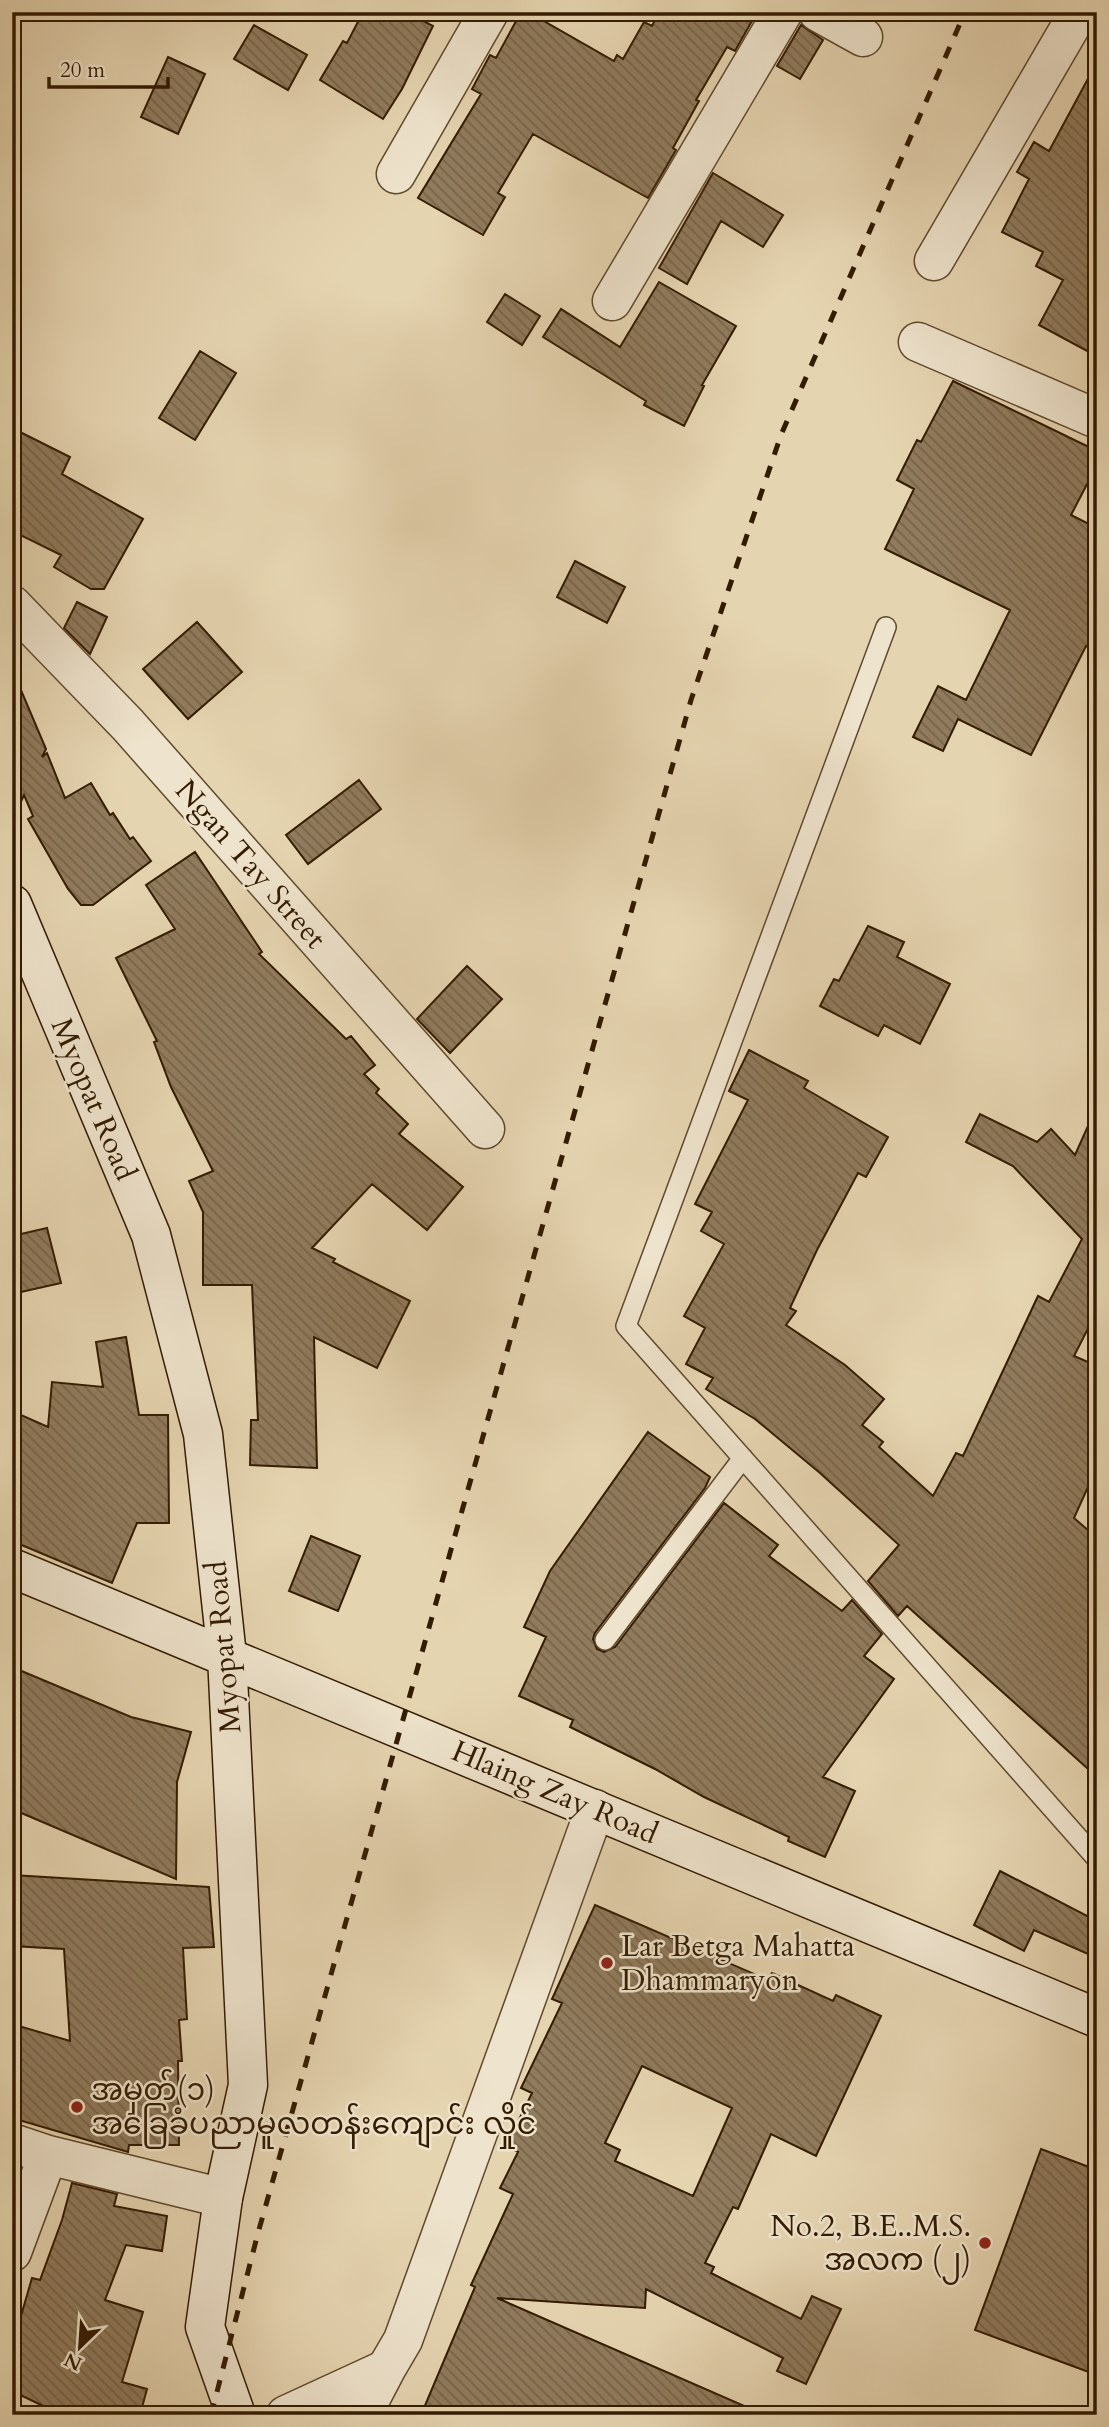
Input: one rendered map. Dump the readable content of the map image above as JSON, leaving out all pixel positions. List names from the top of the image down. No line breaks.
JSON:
{"streets":{"street":["Ngan Tay Street","Myopat Road","Hlaing Zay Road"]},"crossings":[["Myopat Road","Hlaing Zay Road"]],"places":["Lar Betga Mahatta Dhammaryon","အမှတ်(၁) အခြေခံပညာမူလတန်းကျောင်း လှိုင်","No.2, B.E..M.S. အလက (၂)"],"scale_bar":"20 m","north":"bottom left"}
